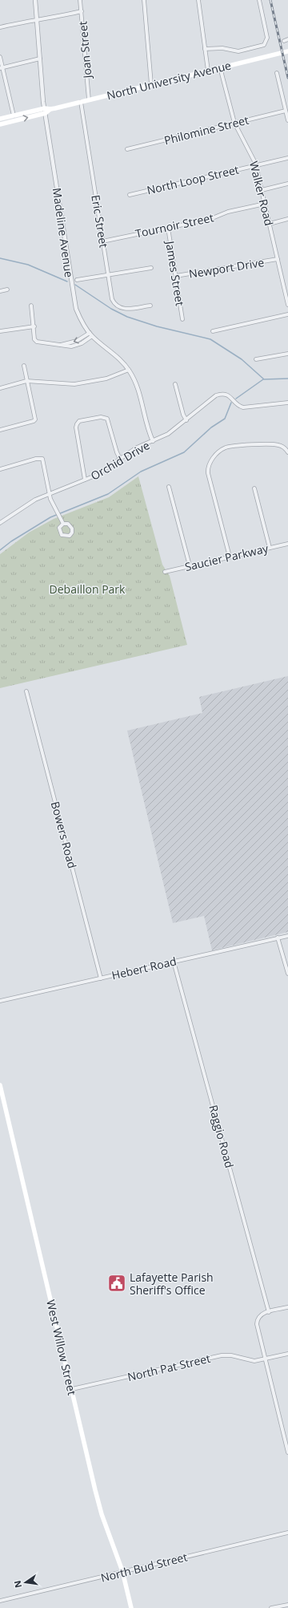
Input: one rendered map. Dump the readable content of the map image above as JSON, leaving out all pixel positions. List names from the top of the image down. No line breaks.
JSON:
{"streets":{"main road":["North University Avenue","West Willow Street"],"street":["Joan Street","Philomine Street","North Loop Street","Walker Road","Eric Street","Tournoir Street","Madeline Avenue","Newport Drive","James Street","Orchid Drive","Saucier Parkway","Bowers Road","Hebert Road","Raggio Road","North Pat Street","North Bud Street"]},"crossings":[["Joan Street","North University Avenue"],["North University Avenue","Walker Road"],["North University Avenue","Eric Street"],["North University Avenue","Madeline Avenue"],["Philomine Street","Walker Road"],["North Loop Street","Walker Road"],["Walker Road","Tournoir Street"],["Walker Road","Newport Drive"],["Eric Street","Tournoir Street"],["Tournoir Street","James Street"],["Madeline Avenue","Orchid Drive"],["Newport Drive","James Street"],["Bowers Road","Hebert Road"],["Hebert Road","Raggio Road"],["West Willow Street","North Pat Street"],["West Willow Street","North Bud Street"]],"parks":["Debaillon Park"],"places":{"public building":["Lafayette Parish Sheriff's Office"]},"north":"left"}
